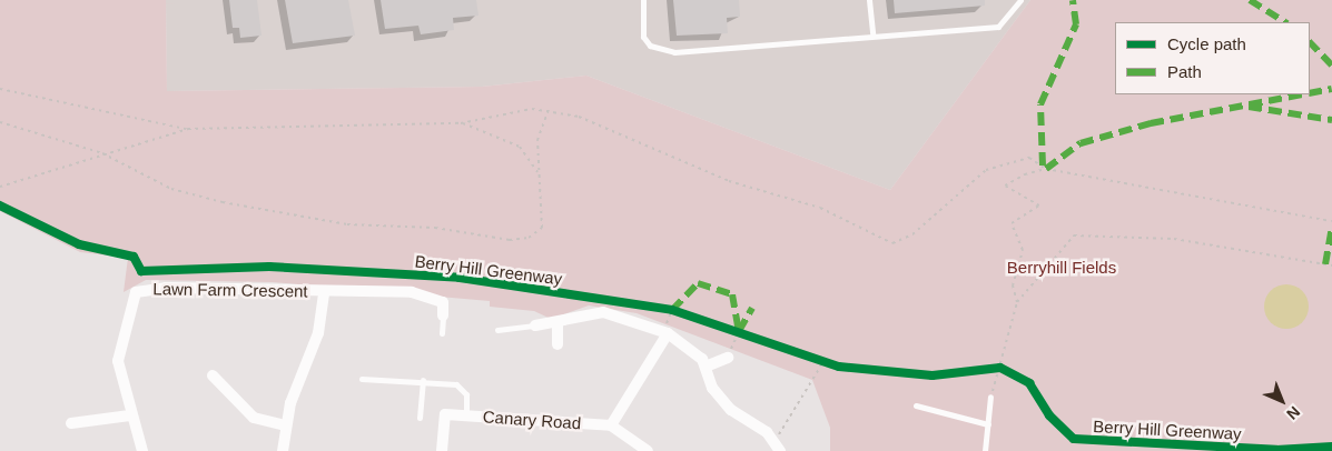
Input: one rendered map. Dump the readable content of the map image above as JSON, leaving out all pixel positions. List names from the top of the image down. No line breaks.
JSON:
{"streets":{"street":["Lawn Farm Crescent","Canary Road"],"cycle path":["Berry Hill Greenway"]},"parks":["Berryhill Fields"],"legend":["Cycle path","Path"],"north":"bottom right"}
